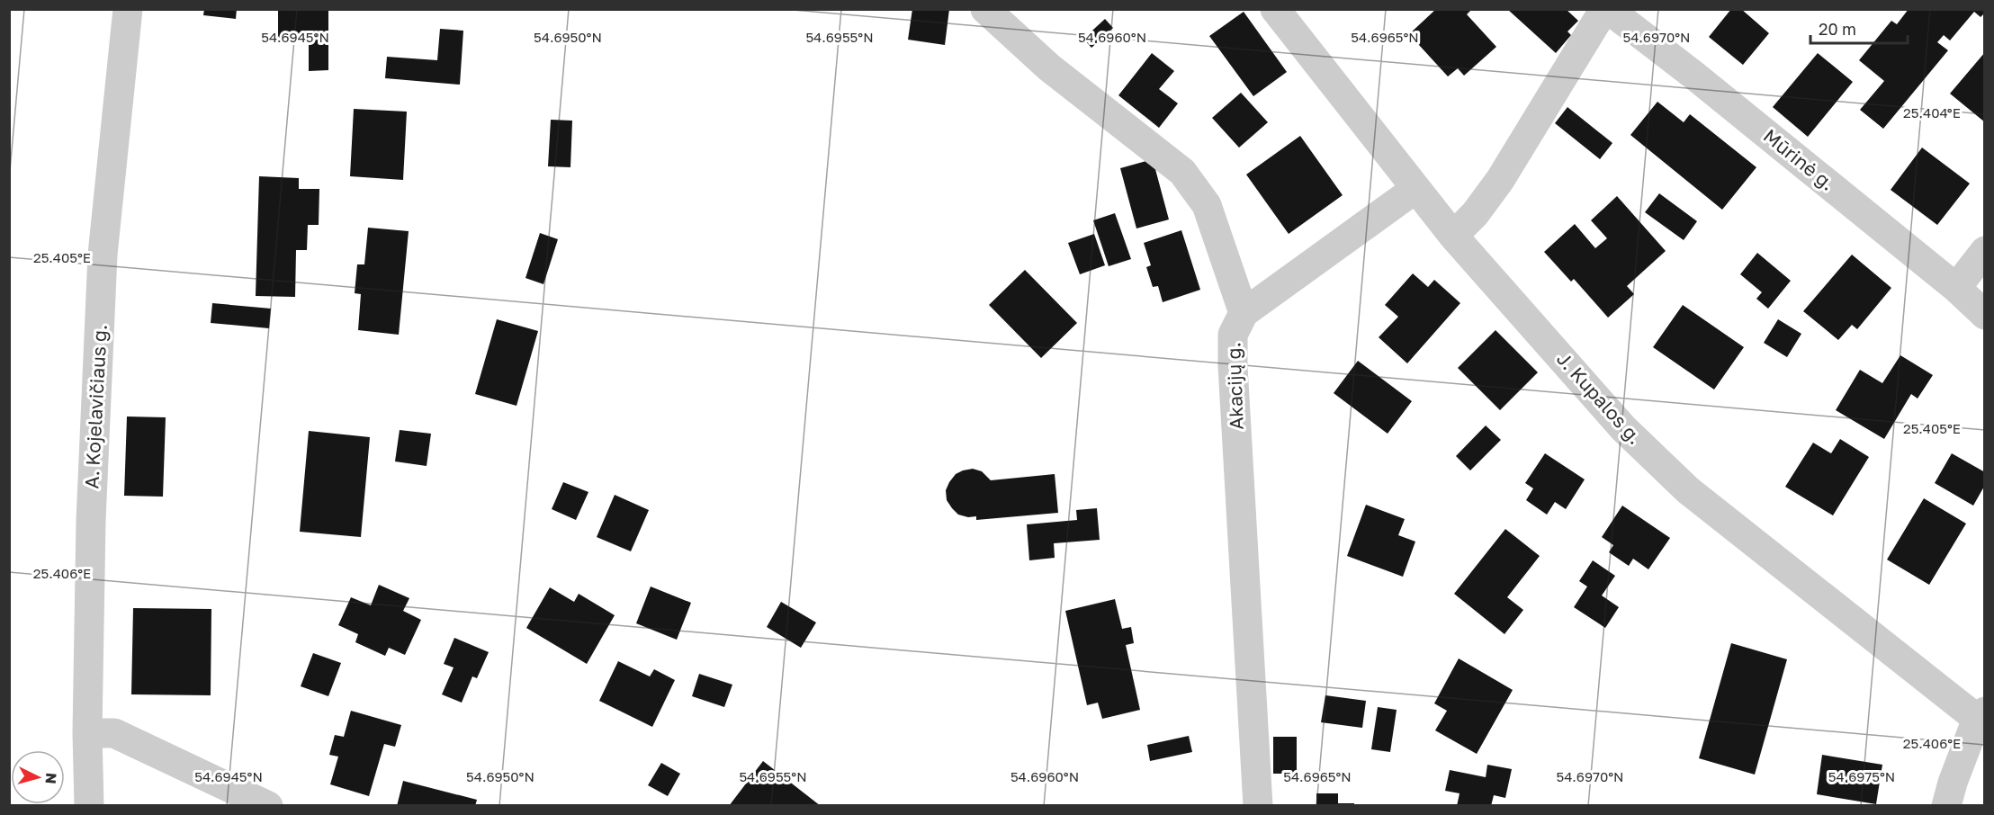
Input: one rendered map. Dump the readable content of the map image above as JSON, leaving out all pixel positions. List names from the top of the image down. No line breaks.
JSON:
{"streets":{"street":["Mūrinė g.","Akacijų g.","J. Kupalos g.","A. Kojelavičiaus g."]},"scale_bar":"20 m","north":"right","coordinates":["54.6945°N","54.6950°N","54.6955°N","54.6960°N","54.6965°N","54.6970°N","25.404°E","25.405°E","25.406°E","54.6975°N"]}
